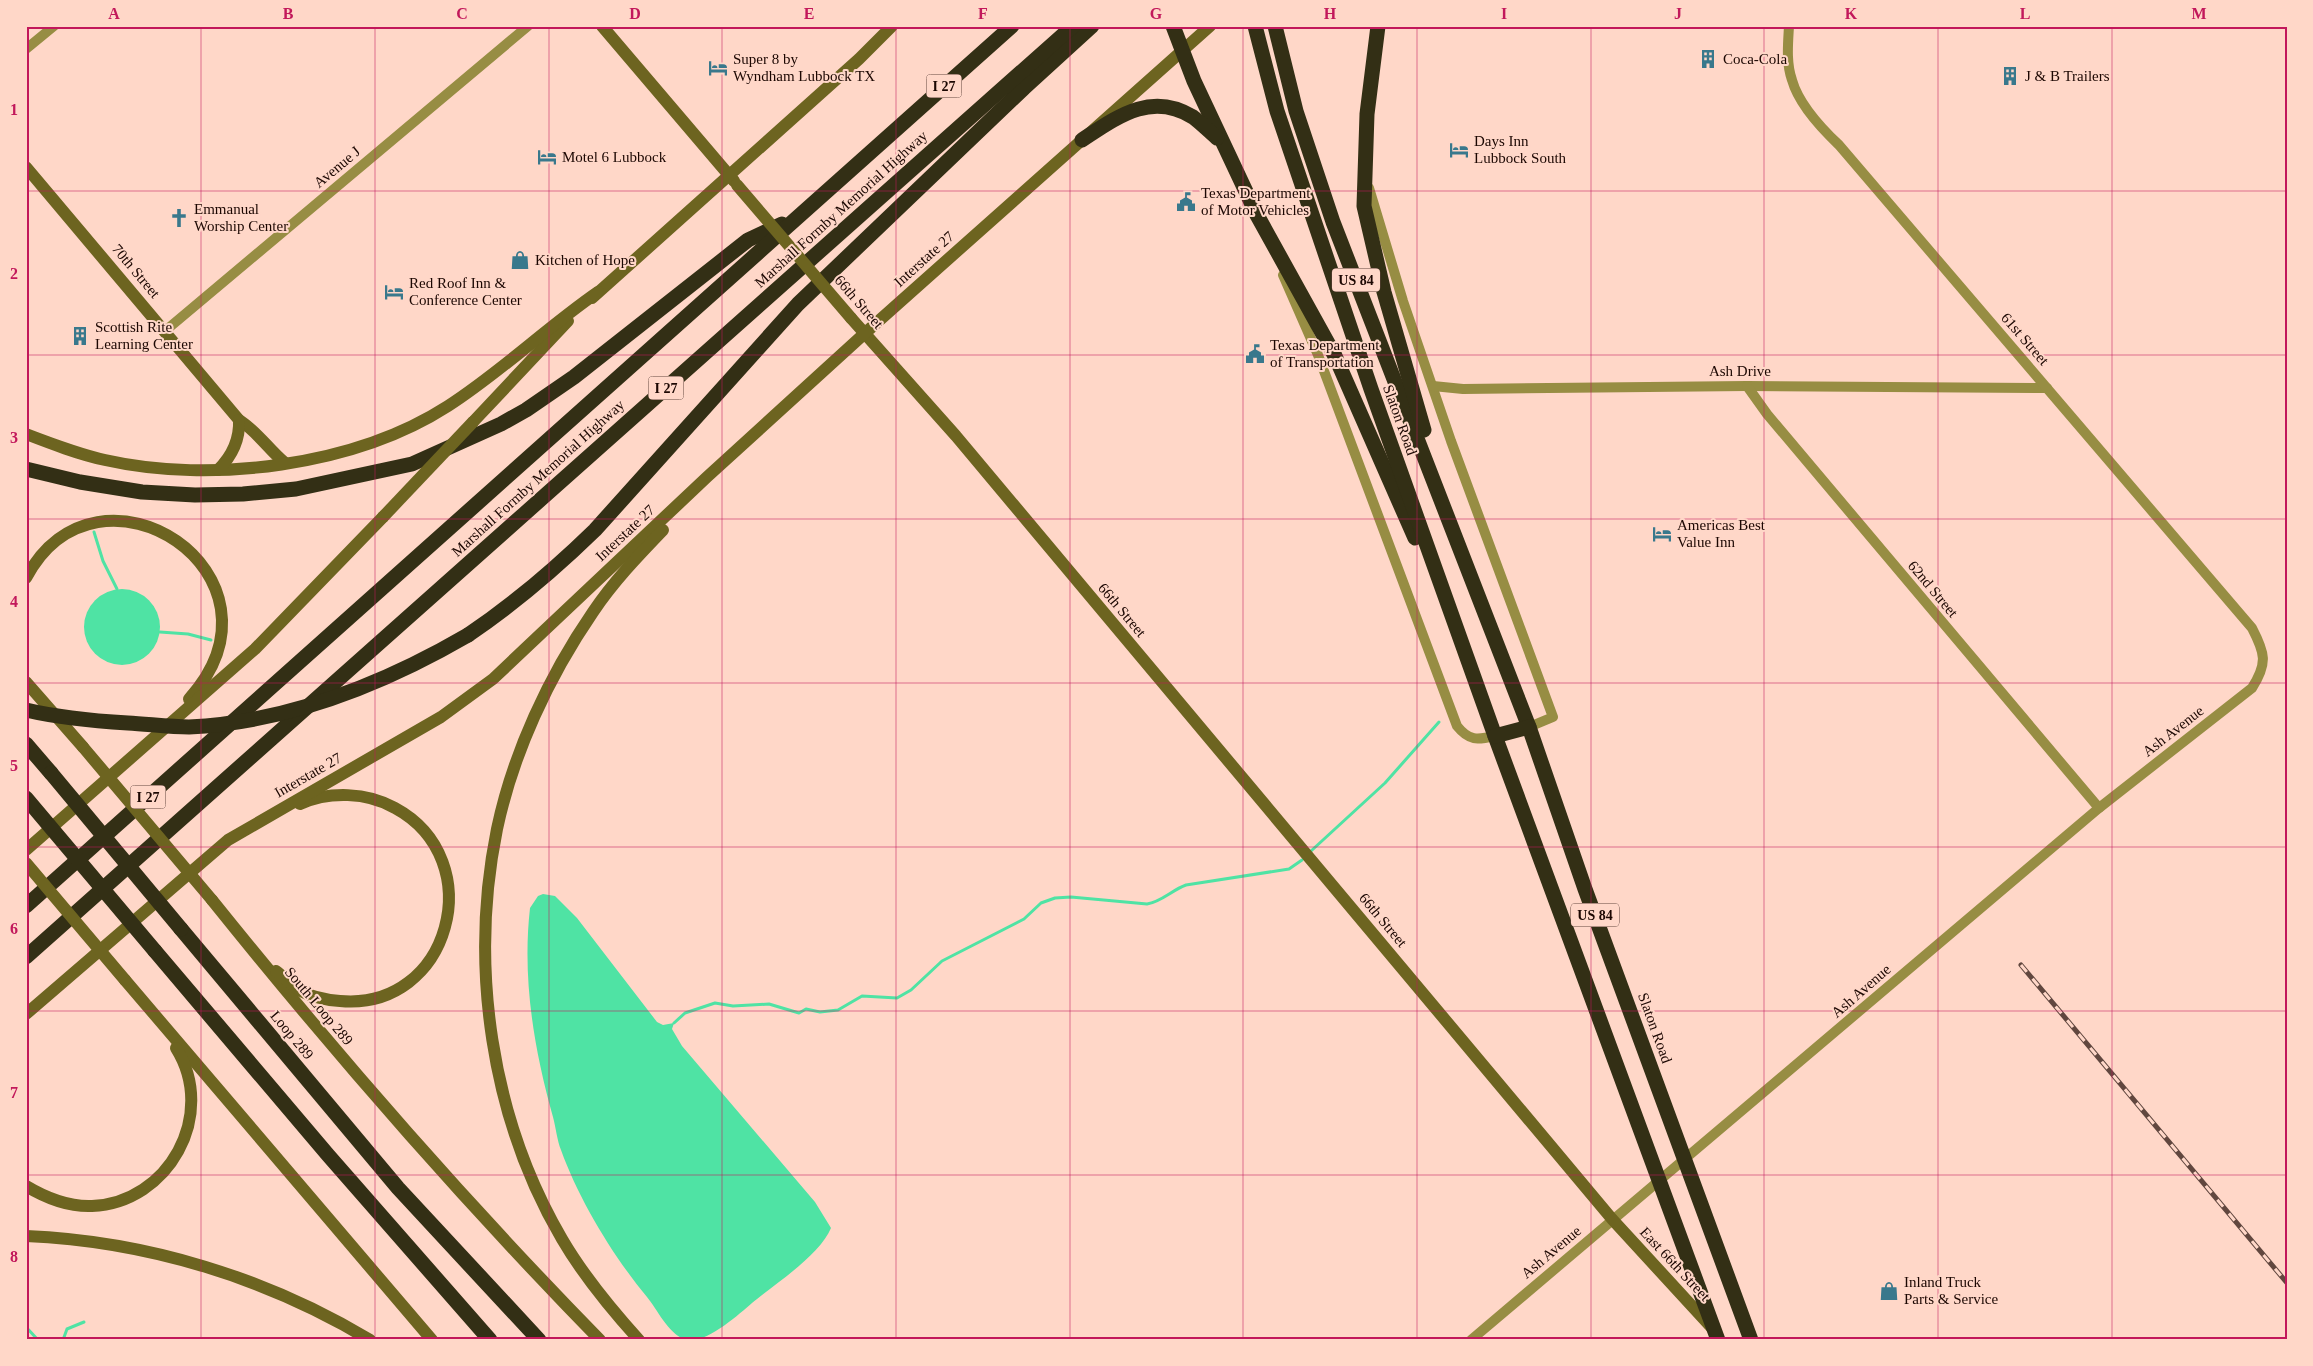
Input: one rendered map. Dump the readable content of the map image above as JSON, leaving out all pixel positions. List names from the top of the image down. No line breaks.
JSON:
{"streets":{"highway":["I 27","Marshall Formby Memorial Highway","US 84","Slaton Road","Loop 289"],"main road":["Interstate 27","70th Street","66th Street","South Loop 289","East 66th Street"],"street":["Avenue J","61st Street","Ash Drive","62nd Street","Ash Avenue"]},"crossings":[["Avenue J","70th Street"],["Interstate 27","66th Street"],["66th Street","Ash Avenue"],["66th Street","East 66th Street"],["61st Street","Ash Drive"],["61st Street","Ash Avenue"],["Ash Drive","62nd Street"],["Slaton Road","Ash Avenue"],["Slaton Road","East 66th Street"],["62nd Street","Ash Avenue"],["Ash Avenue","East 66th Street"]],"places":{"building":["Coca-Cola","J & B Trailers","Scottish Rite Learning Center"],"hotel":["Super 8 by Wyndham Lubbock TX","Days Inn Lubbock South","Motel 6 Lubbock","Red Roof Inn & Conference Center","Americas Best Value Inn"],"public building":["Texas Department of Motor Vehicles","Texas Department of Transportation"],"church":["Emmanual Worship Center"],"shop":["Kitchen of Hope","Inland Truck Parts & Service"]},"grid":{"columns":["A","B","C","D","E","F","G","H","I","J","K","L","M"],"rows":["1","2","3","4","5","6","7","8"]}}
